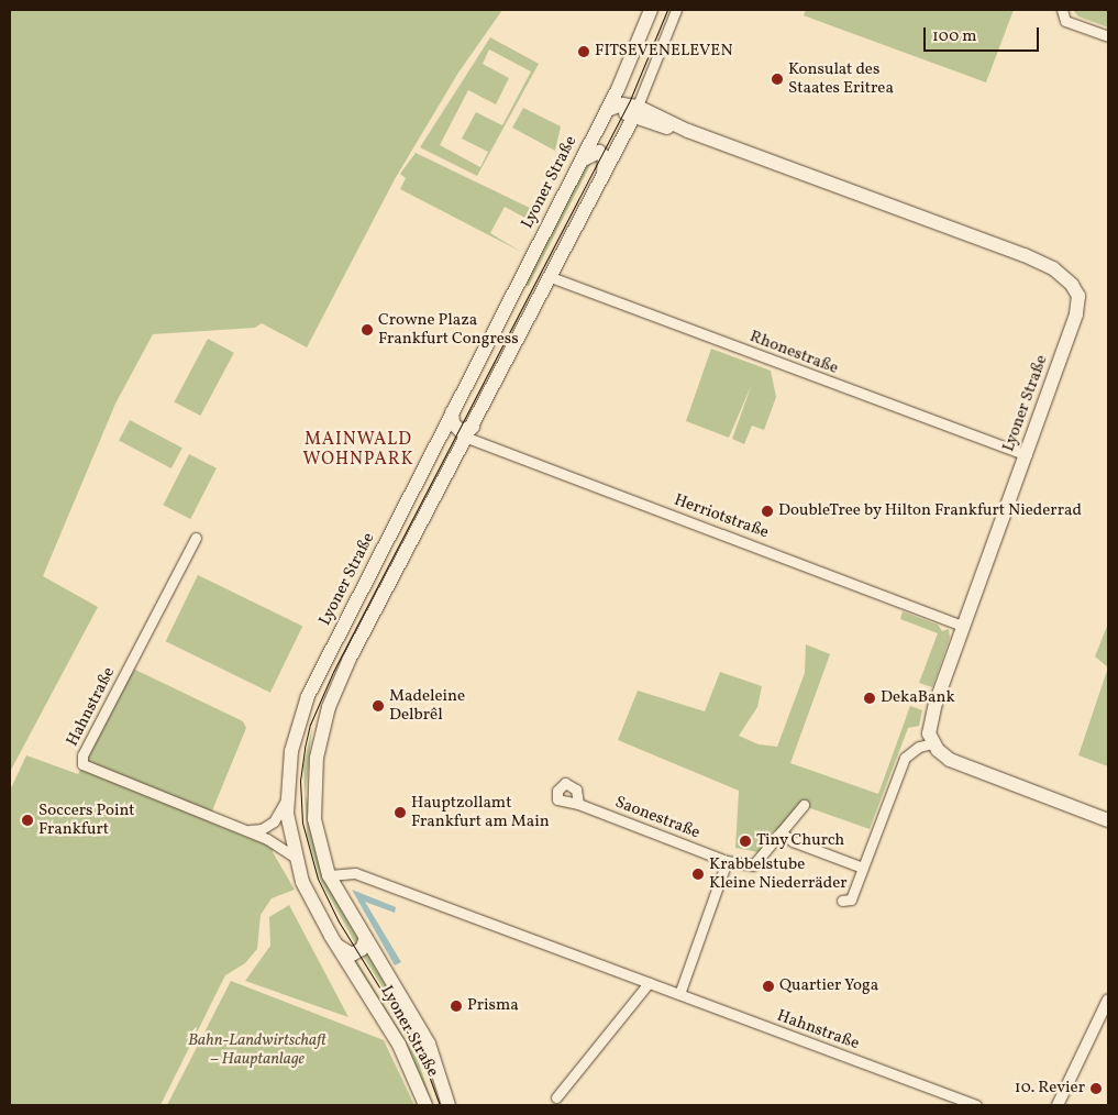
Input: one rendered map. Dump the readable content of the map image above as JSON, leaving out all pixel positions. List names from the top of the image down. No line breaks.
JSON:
{"streets":{"main road":["Lyoner Straße"],"street":["Rhonestraße","Herriotstraße","Hahnstraße","Saonestraße"]},"crossings":[["Lyoner Straße","Rhonestraße"],["Lyoner Straße","Herriotstraße"],["Lyoner Straße","Hahnstraße"]],"districts":["MAINWALD WOHNPARK"],"parks":["Bahn-Landwirtschaft – Hauptanlage"],"places":["FITSEVENELEVEN","Konsulat des Staates Eritrea","Crowne Plaza Frankfurt Congress","DoubleTree by Hilton Frankfurt Niederrad","DekaBank","Madeleine Delbrêl","Hauptzollamt Frankfurt am Main","Soccers Point Frankfurt","Tiny Church","Krabbelstube Kleine Niederräder","Quartier Yoga","Prisma","10. Revier"],"scale_bar":"100 m"}
